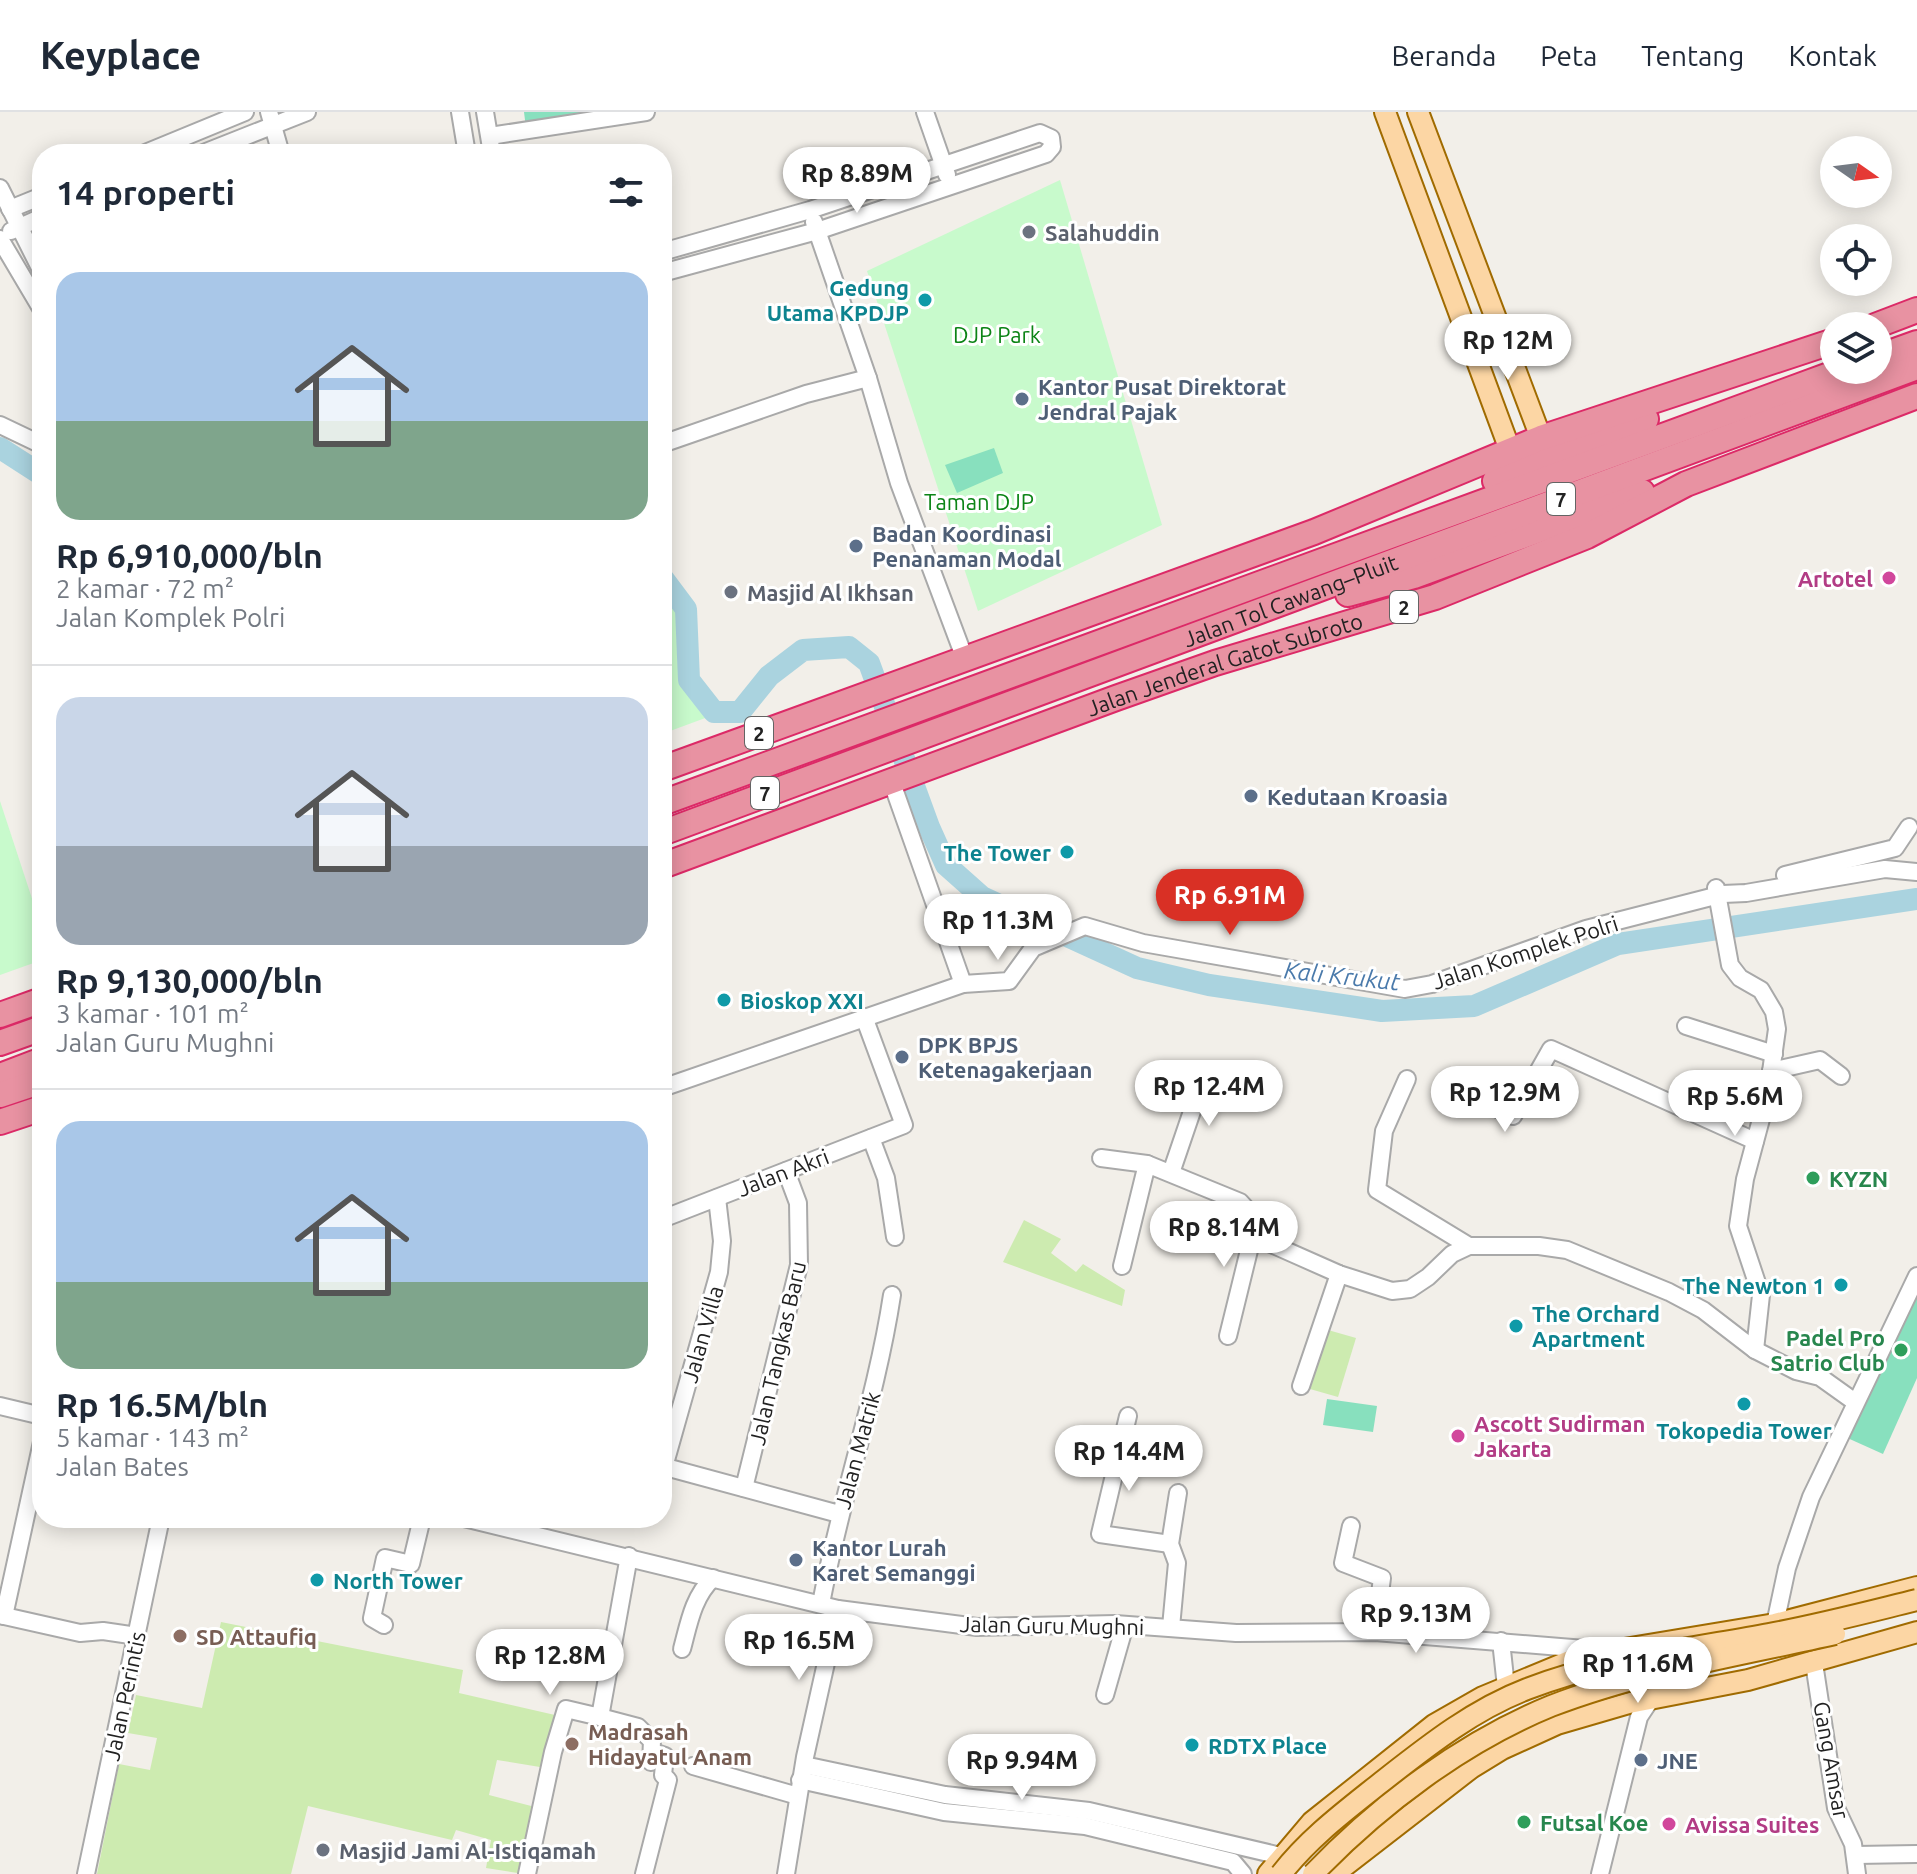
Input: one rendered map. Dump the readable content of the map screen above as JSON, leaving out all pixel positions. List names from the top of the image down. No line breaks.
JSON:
{"streets":{"highway":["7","Jalan Tol Cawang–Pluit","2","Jalan Jenderal Gatot Subroto"],"street":["Jalan Komplek Polri","Jalan Akri","Jalan Villa","Jalan Tangkas Baru","Jalan Matrik","Jalan Guru Mughni","Jalan Perintis","Gang Amsar"]},"crossings":[["Jalan Komplek Polri","Jalan Akri"],["Jalan Akri","Jalan Villa"],["Jalan Akri","Jalan Tangkas Baru"],["Jalan Matrik","Jalan Guru Mughni"]],"water":["Kali Krukut"],"parks":["DJP Park","Taman DJP"],"places":["Salahuddin","Gedung Utama KPDJP","Kantor Pusat Direktorat Jendral Pajak","Badan Koordinasi Penanaman Modal","Artotel","Masjid Al Ikhsan","Kedutaan Kroasia","The Tower","Bioskop XXI","DPK BPJS Ketenagakerjaan","KYZN","The Newton 1","The Orchard Apartment","Padel Pro Satrio Club","Tokopedia Tower","Ascott Sudirman Jakarta","Kantor Lurah Karet Semanggi","North Tower","SD Attaufiq","Madrasah Hidayatul Anam","RDTX Place","JNE","Futsal Koe","Avissa Suites","Masjid Jami Al-Istiqamah"],"north":"right","page":{"header":"Keyplace","nav":["Beranda","Peta","Tentang","Kontak"],"heading":"14 properti","price":["Rp 8.89M","Rp 12M","Rp 6.91M","Rp 11.3M","Rp 12.4M","Rp 12.9M","Rp 5.6M","Rp 8.14M","Rp 14.4M","Rp 9.13M","Rp 16.5M","Rp 12.8M","Rp 11.6M","Rp 9.94M"],"list":[{"name":"Rp 6,910,000/bln","note":"2 kamar · 72 m² · Jalan Komplek Polri"},{"name":"Rp 9,130,000/bln","note":"3 kamar · 101 m² · Jalan Guru Mughni"},{"name":"Rp 16.5M/bln","note":"5 kamar · 143 m² · Jalan Bates"}]}}
